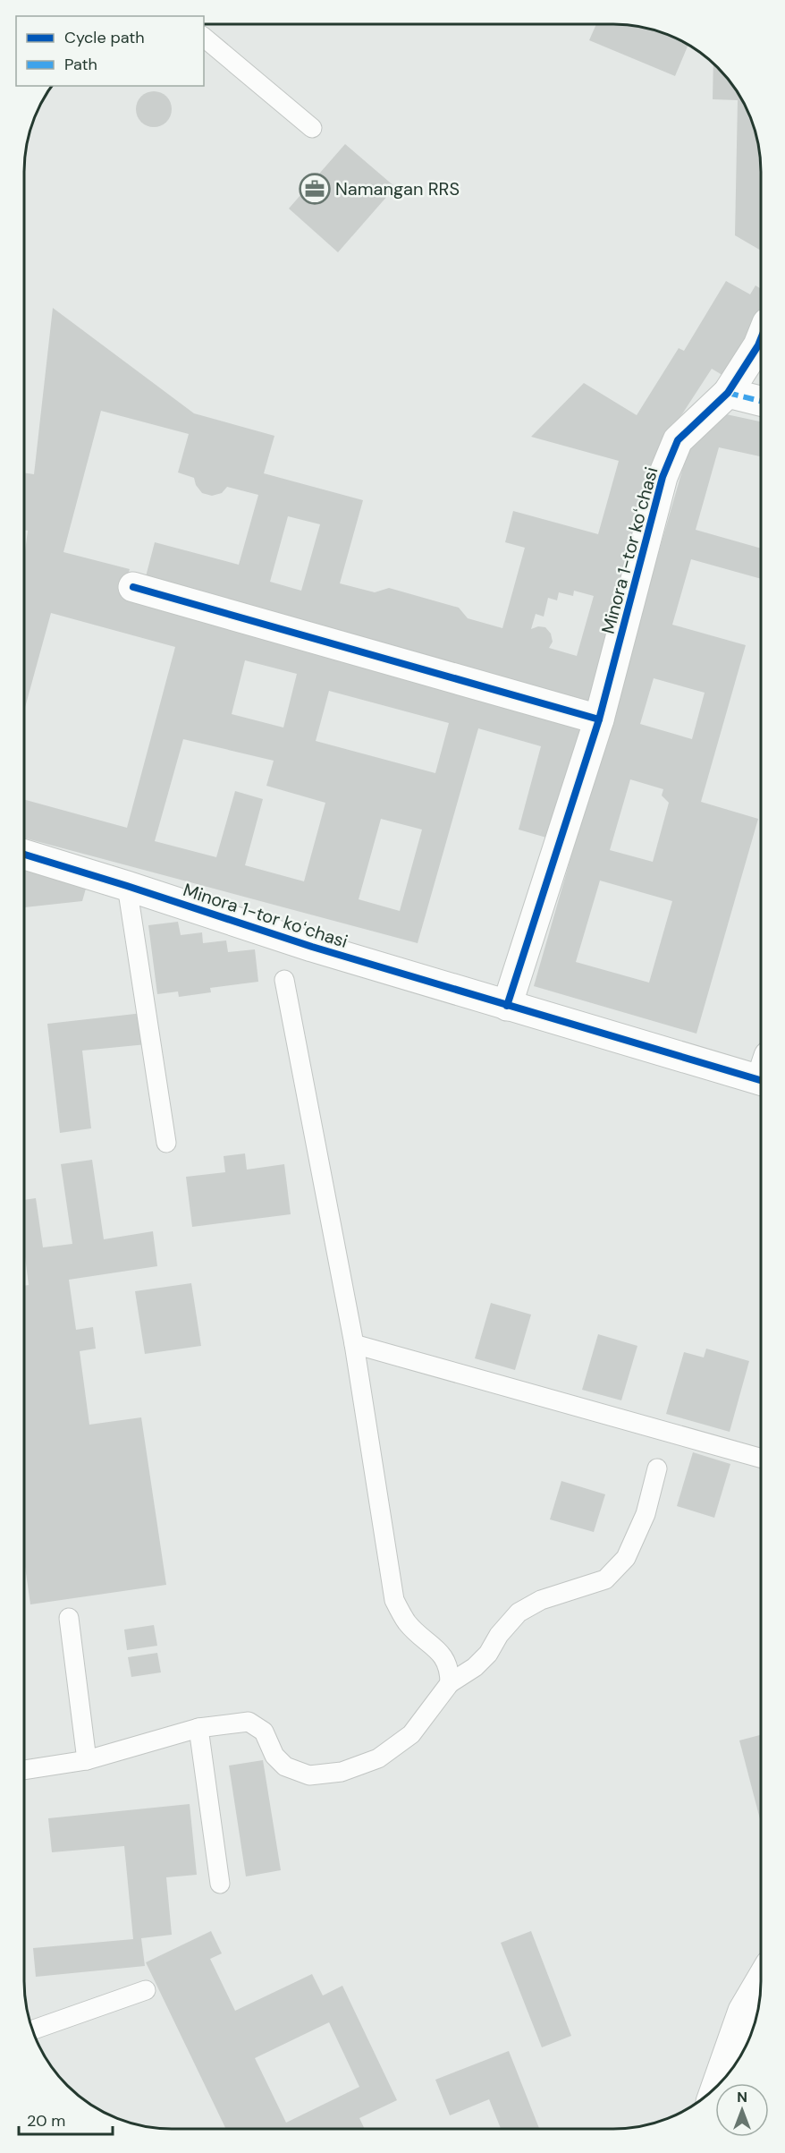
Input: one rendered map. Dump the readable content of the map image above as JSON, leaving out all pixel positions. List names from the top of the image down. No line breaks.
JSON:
{"streets":{"street":["Minora 1-tor koʻchasi"]},"places":{"office":["Namangan RRS"]},"legend":["Cycle path","Path"],"scale_bar":"20 m","north":"top"}
